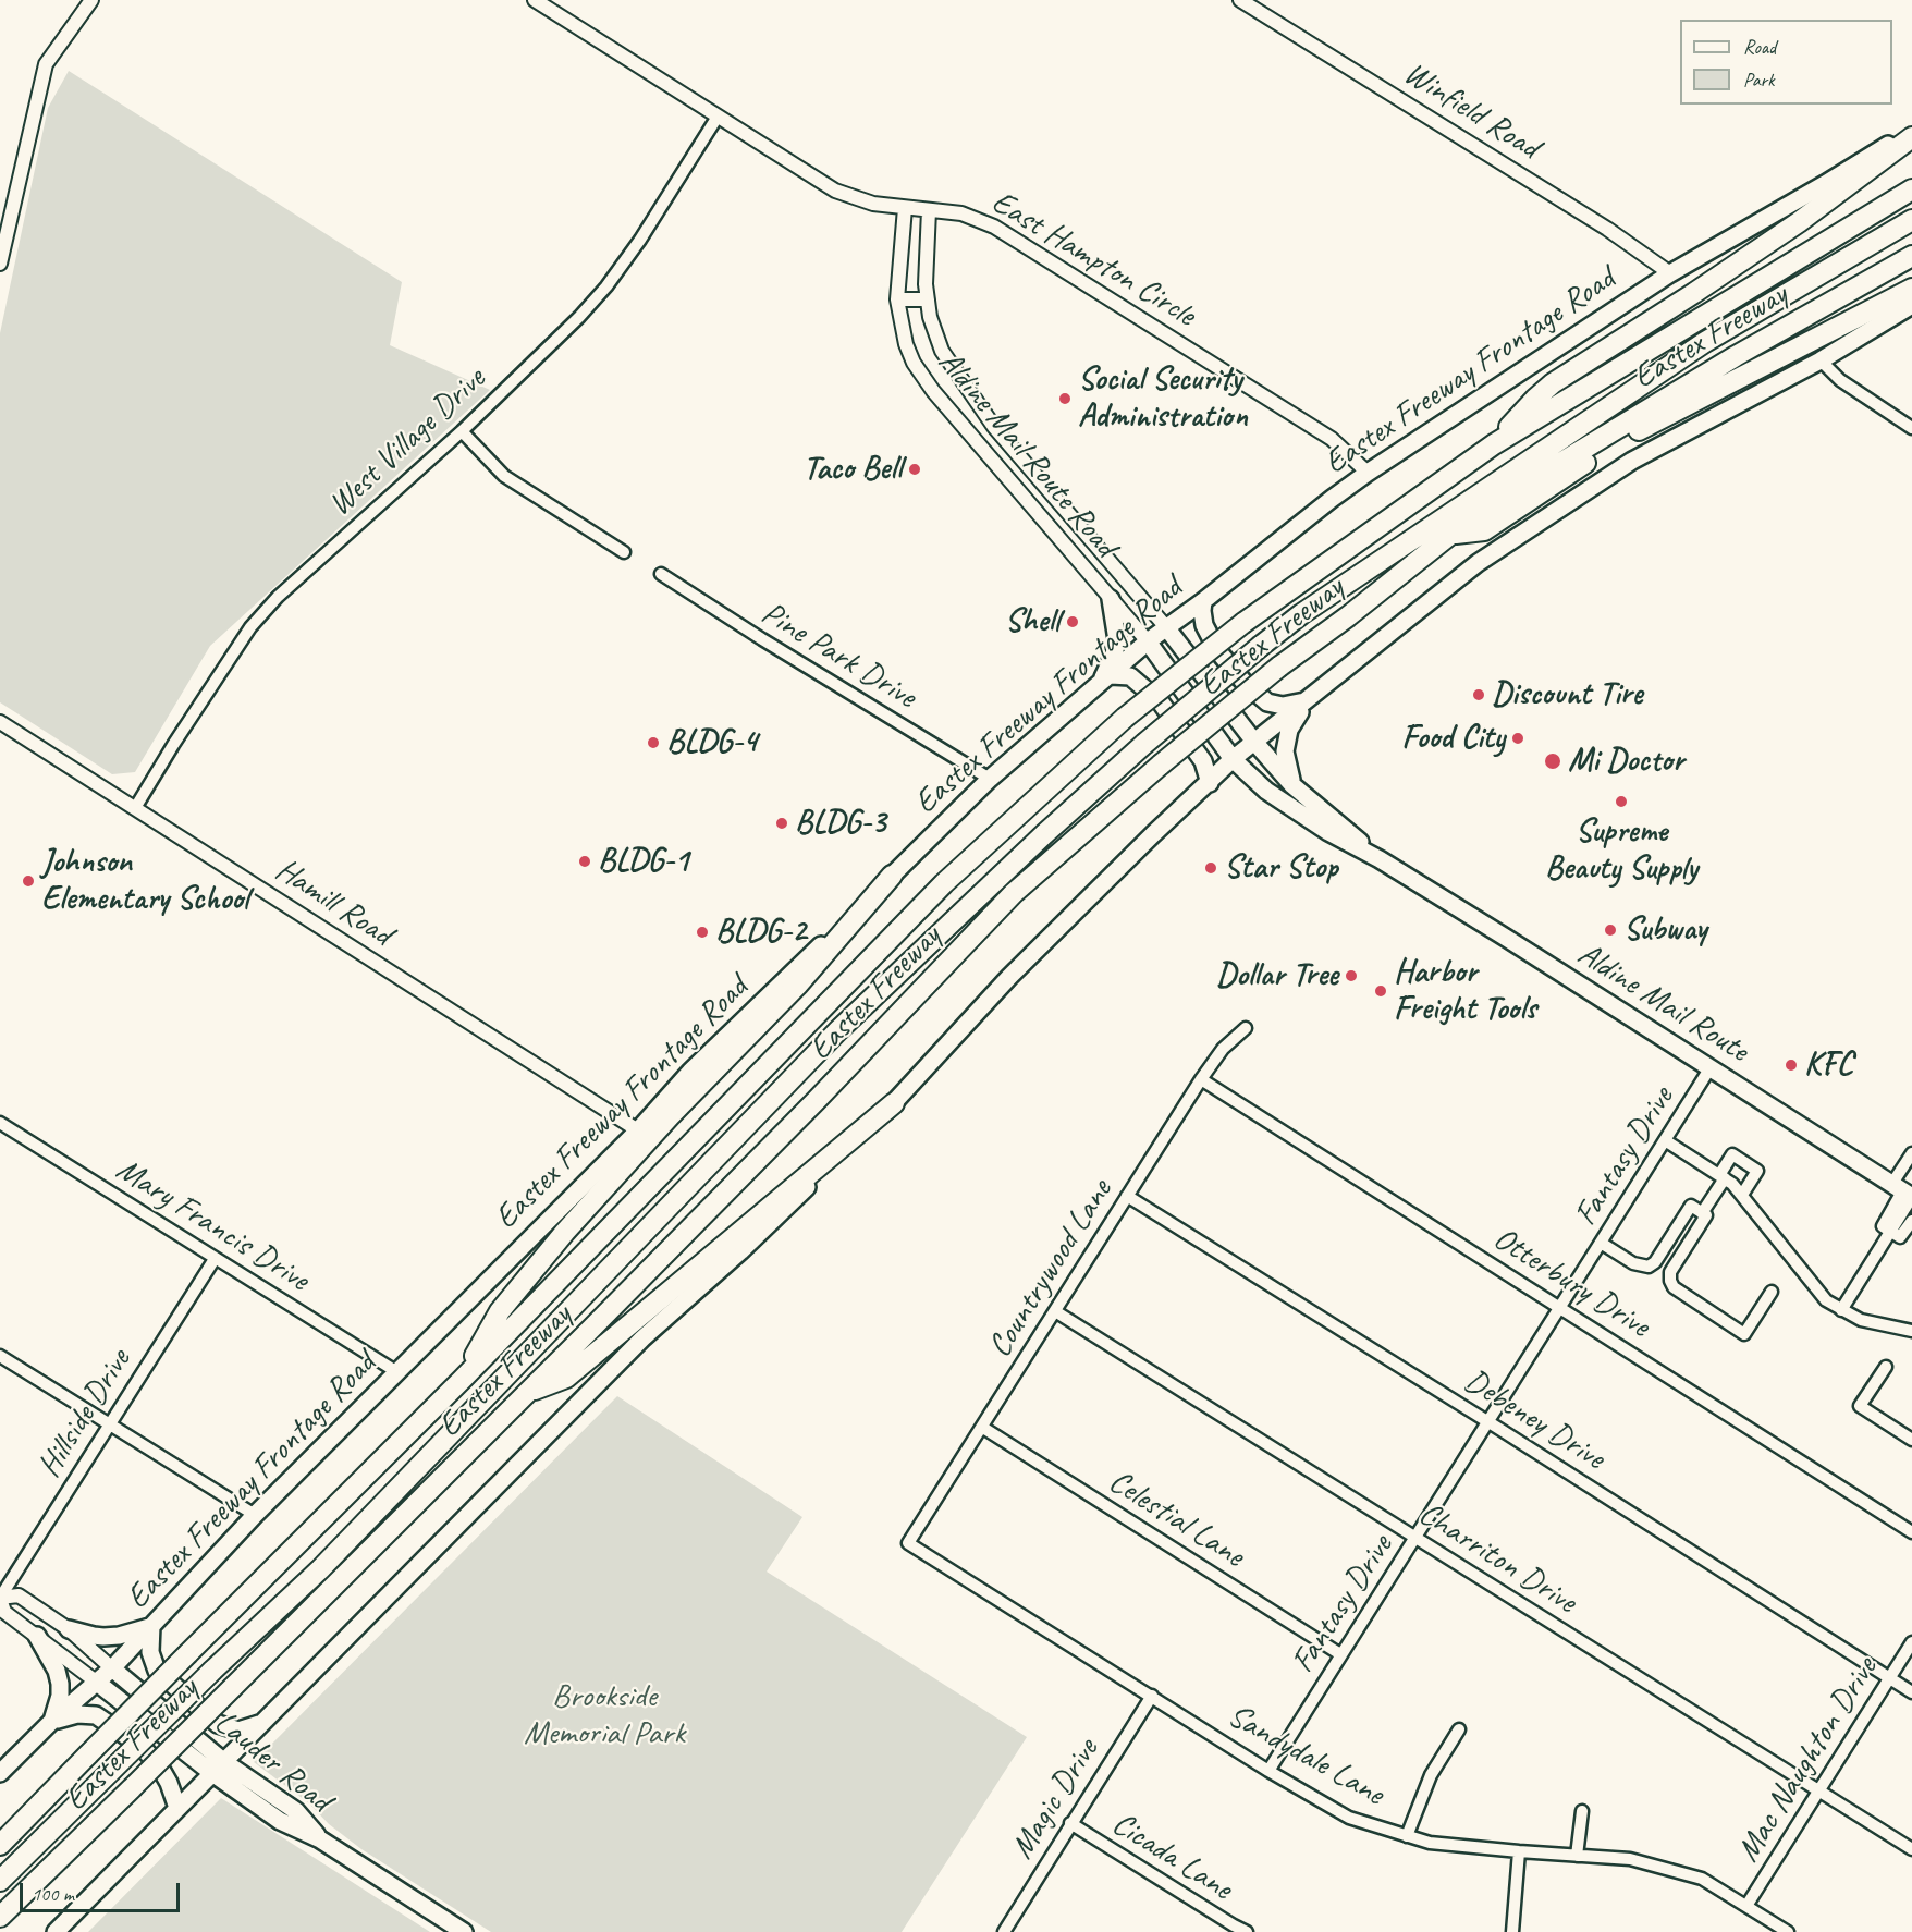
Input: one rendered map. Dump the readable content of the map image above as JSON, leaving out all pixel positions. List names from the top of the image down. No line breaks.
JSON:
{"streets":{"highway":["Eastex Freeway"],"main road":["Eastex Freeway Frontage Road","Aldine Mail Route","Lauder Road"],"street":["Winfield Road","East Hampton Circle","West Village Drive","Aldine Mail Route Road","Pine Park Drive","Hamill Road","Fantasy Drive","Mary Francis Drive","Countrywood Lane","Otterbury Drive","Hillside Drive","Debeney Drive","Celestial Lane","Charriton Drive","Sandydale Lane","Mac Naughton Drive","Magic Drive","Cicada Lane"]},"crossings":[["Winfield Road","Eastex Freeway Frontage Road"],["East Hampton Circle","Eastex Freeway Frontage Road"],["East Hampton Circle","West Village Drive"],["East Hampton Circle","Aldine Mail Route Road"],["Eastex Freeway Frontage Road","Aldine Mail Route Road"],["Eastex Freeway Frontage Road","Pine Park Drive"],["Eastex Freeway Frontage Road","Hamill Road"],["Eastex Freeway Frontage Road","Aldine Mail Route"],["Eastex Freeway Frontage Road","Mary Francis Drive"],["Eastex Freeway Frontage Road","Lauder Road"],["West Village Drive","Hamill Road"],["Aldine Mail Route Road","Aldine Mail Route"],["Aldine Mail Route","Fantasy Drive"],["Fantasy Drive","Otterbury Drive"],["Fantasy Drive","Debeney Drive"],["Fantasy Drive","Celestial Lane"],["Fantasy Drive","Charriton Drive"],["Fantasy Drive","Sandydale Lane"],["Mary Francis Drive","Hillside Drive"],["Countrywood Lane","Otterbury Drive"],["Countrywood Lane","Debeney Drive"],["Countrywood Lane","Celestial Lane"],["Countrywood Lane","Charriton Drive"],["Countrywood Lane","Sandydale Lane"],["Hillside Drive","Lauder Road"],["Debeney Drive","Mac Naughton Drive"],["Charriton Drive","Mac Naughton Drive"],["Sandydale Lane","Mac Naughton Drive"],["Sandydale Lane","Magic Drive"],["Magic Drive","Cicada Lane"]],"parks":["Brookside Memorial Park"],"places":["Social Security Administration","Taco Bell","Shell","Discount Tire","Food City","BLDG-4","Mi Doctor","Supreme Beauty Supply","BLDG-3","BLDG-1","Star Stop","Johnson Elementary School","Subway","BLDG-2","Dollar Tree","Harbor Freight Tools","KFC"],"legend":["Road","Park"],"scale_bar":"100 m"}
